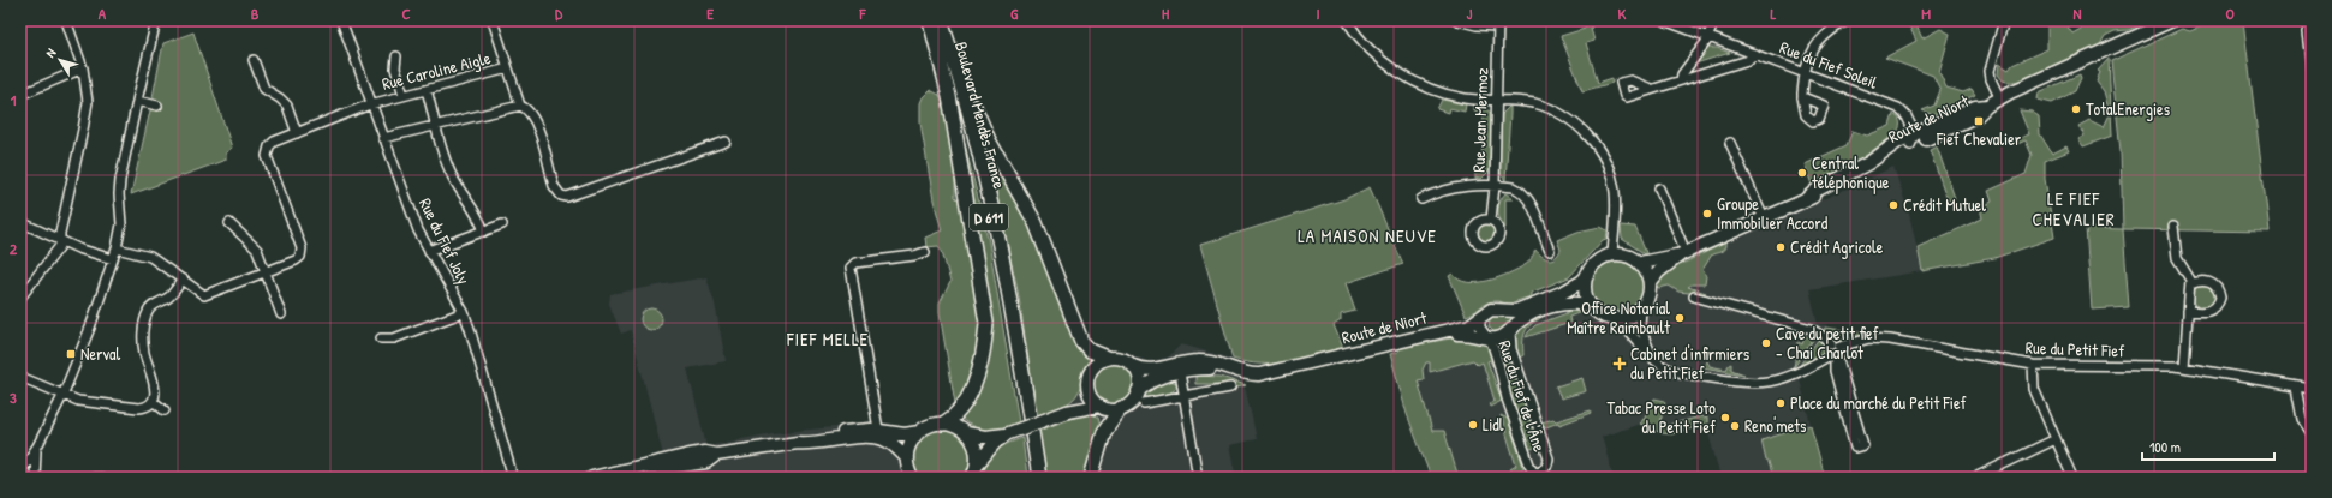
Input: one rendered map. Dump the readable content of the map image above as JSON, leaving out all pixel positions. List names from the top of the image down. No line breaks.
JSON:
{"streets":{"main road":["Boulevard Mendès France","Route de Niort","D 611"],"street":["Rue du Fief Soleil","Rue Caroline Aigle","Rue Jean Mermoz","Rue du Fief Joly","Rue du Petit Fief","Rue du Fief de l'Âne"]},"crossings":[["Rue du Fief Soleil","Route de Niort"],["Rue Caroline Aigle","Rue du Fief Joly"],["Boulevard Mendès France","D 611"],["Route de Niort","Rue du Petit Fief"],["Route de Niort","Rue du Fief de l'Âne"]],"districts":["LE FIEF CHEVALIER","LA MAISON NEUVE","FIEF MELLE"],"places":{"other":["TotalEnergies","Central téléphonique","Crédit Mutuel","Groupe Immobilier Accord","Crédit Agricole","Office Notarial Maître Raimbault","Cave du petit fief - Chai Charlot","Place du marché du Petit Fief","Tabac Presse Loto du Petit Fief","Lidl","Reno'mets"],"transit":["Fief Chevalier","Nerval"],"health":["Cabinet d'infirmiers du Petit Fief"]},"scale_bar":"100 m","north":"top left","grid":{"columns":["A","B","C","D","E","F","G","H","I","J","K","L","M","N","O"],"rows":["1","2","3"]}}
